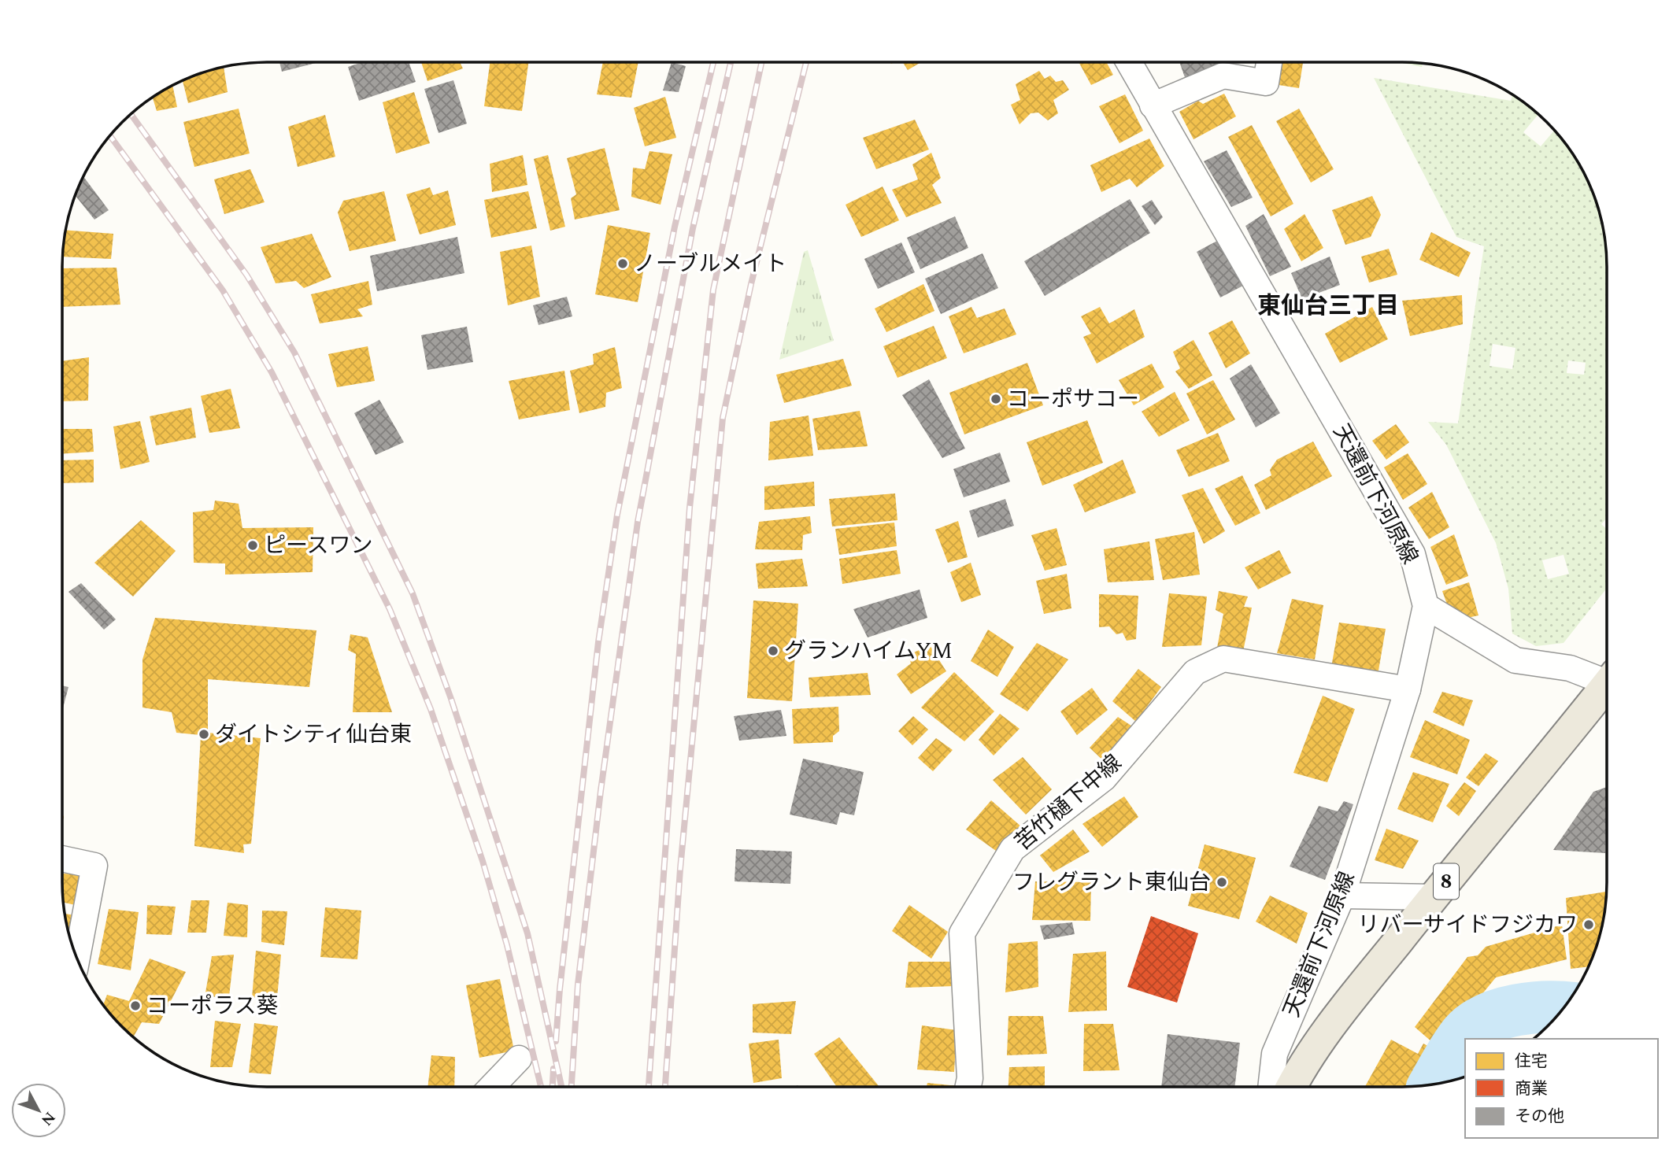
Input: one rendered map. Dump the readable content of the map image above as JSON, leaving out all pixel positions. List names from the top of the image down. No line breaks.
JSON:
{"streets":{"main road":["8"],"street":["天還前下河原線","苦竹樋下中線"]},"crossings":[["天還前下河原線","苦竹樋下中線"]],"districts":["東仙台三丁目"],"places":["ノーブルメイト","コーポサコー","ピースワン","グランハイムYM","ダイトシティ仙台東","フレグラント東仙台","リバーサイドフジカワ","コーポラス葵"],"legend":["住宅","商業","その他"],"north":"bottom right"}
